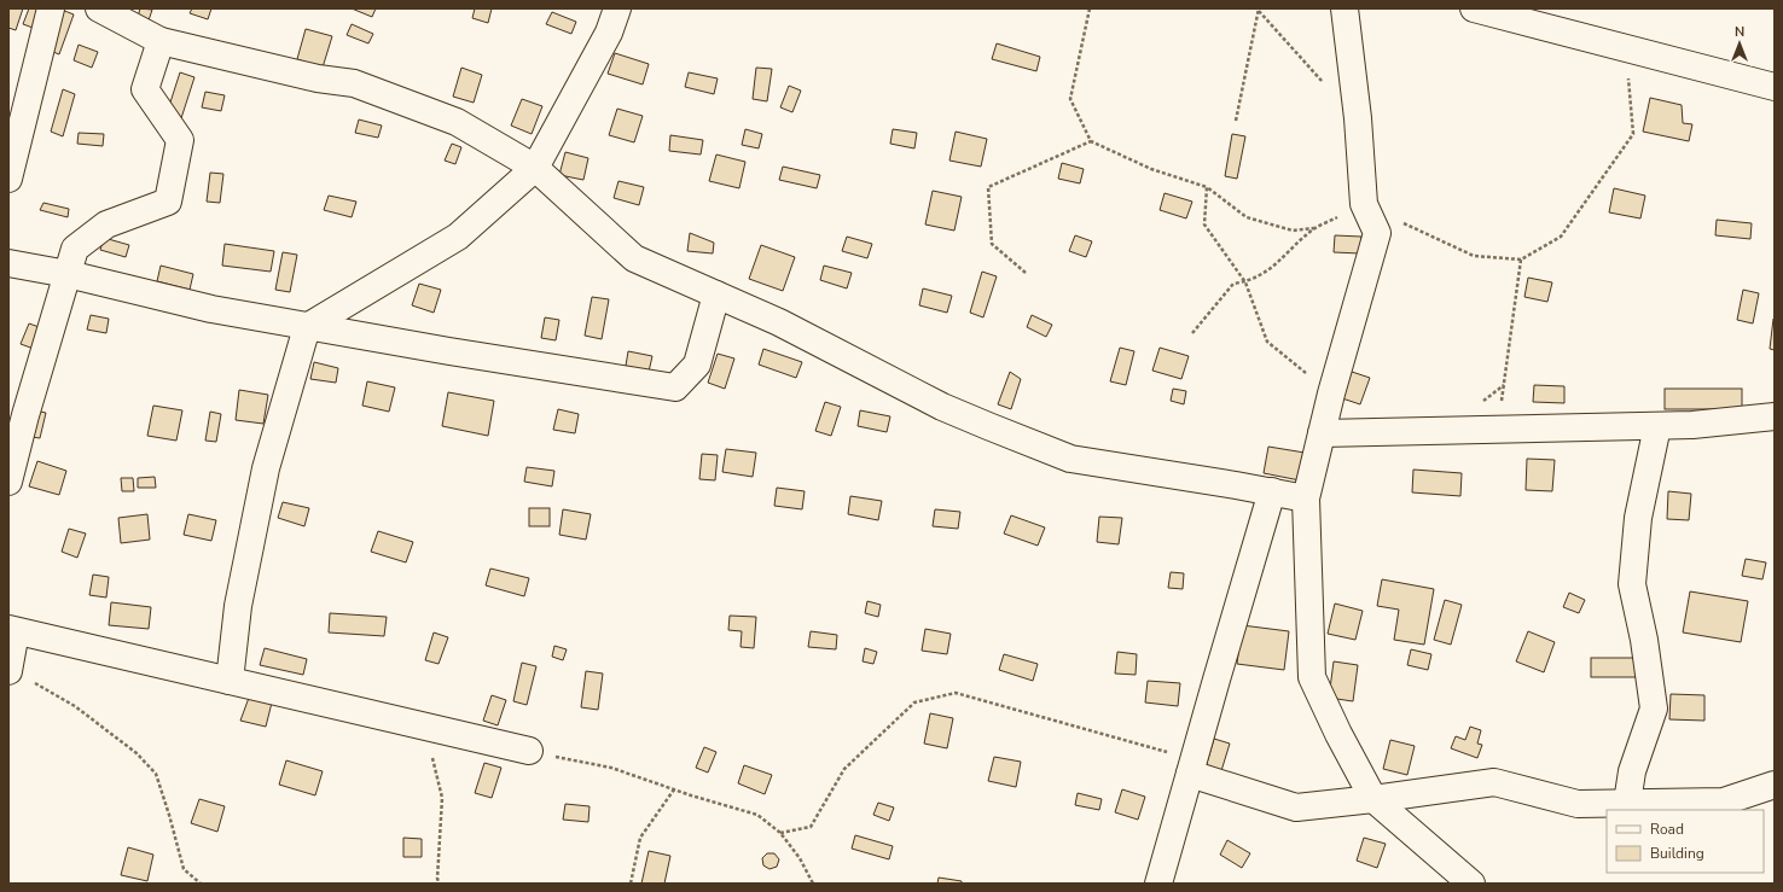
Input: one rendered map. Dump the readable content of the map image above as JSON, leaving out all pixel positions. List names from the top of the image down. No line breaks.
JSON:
{"legend":["Road","Building"],"north":"top"}
